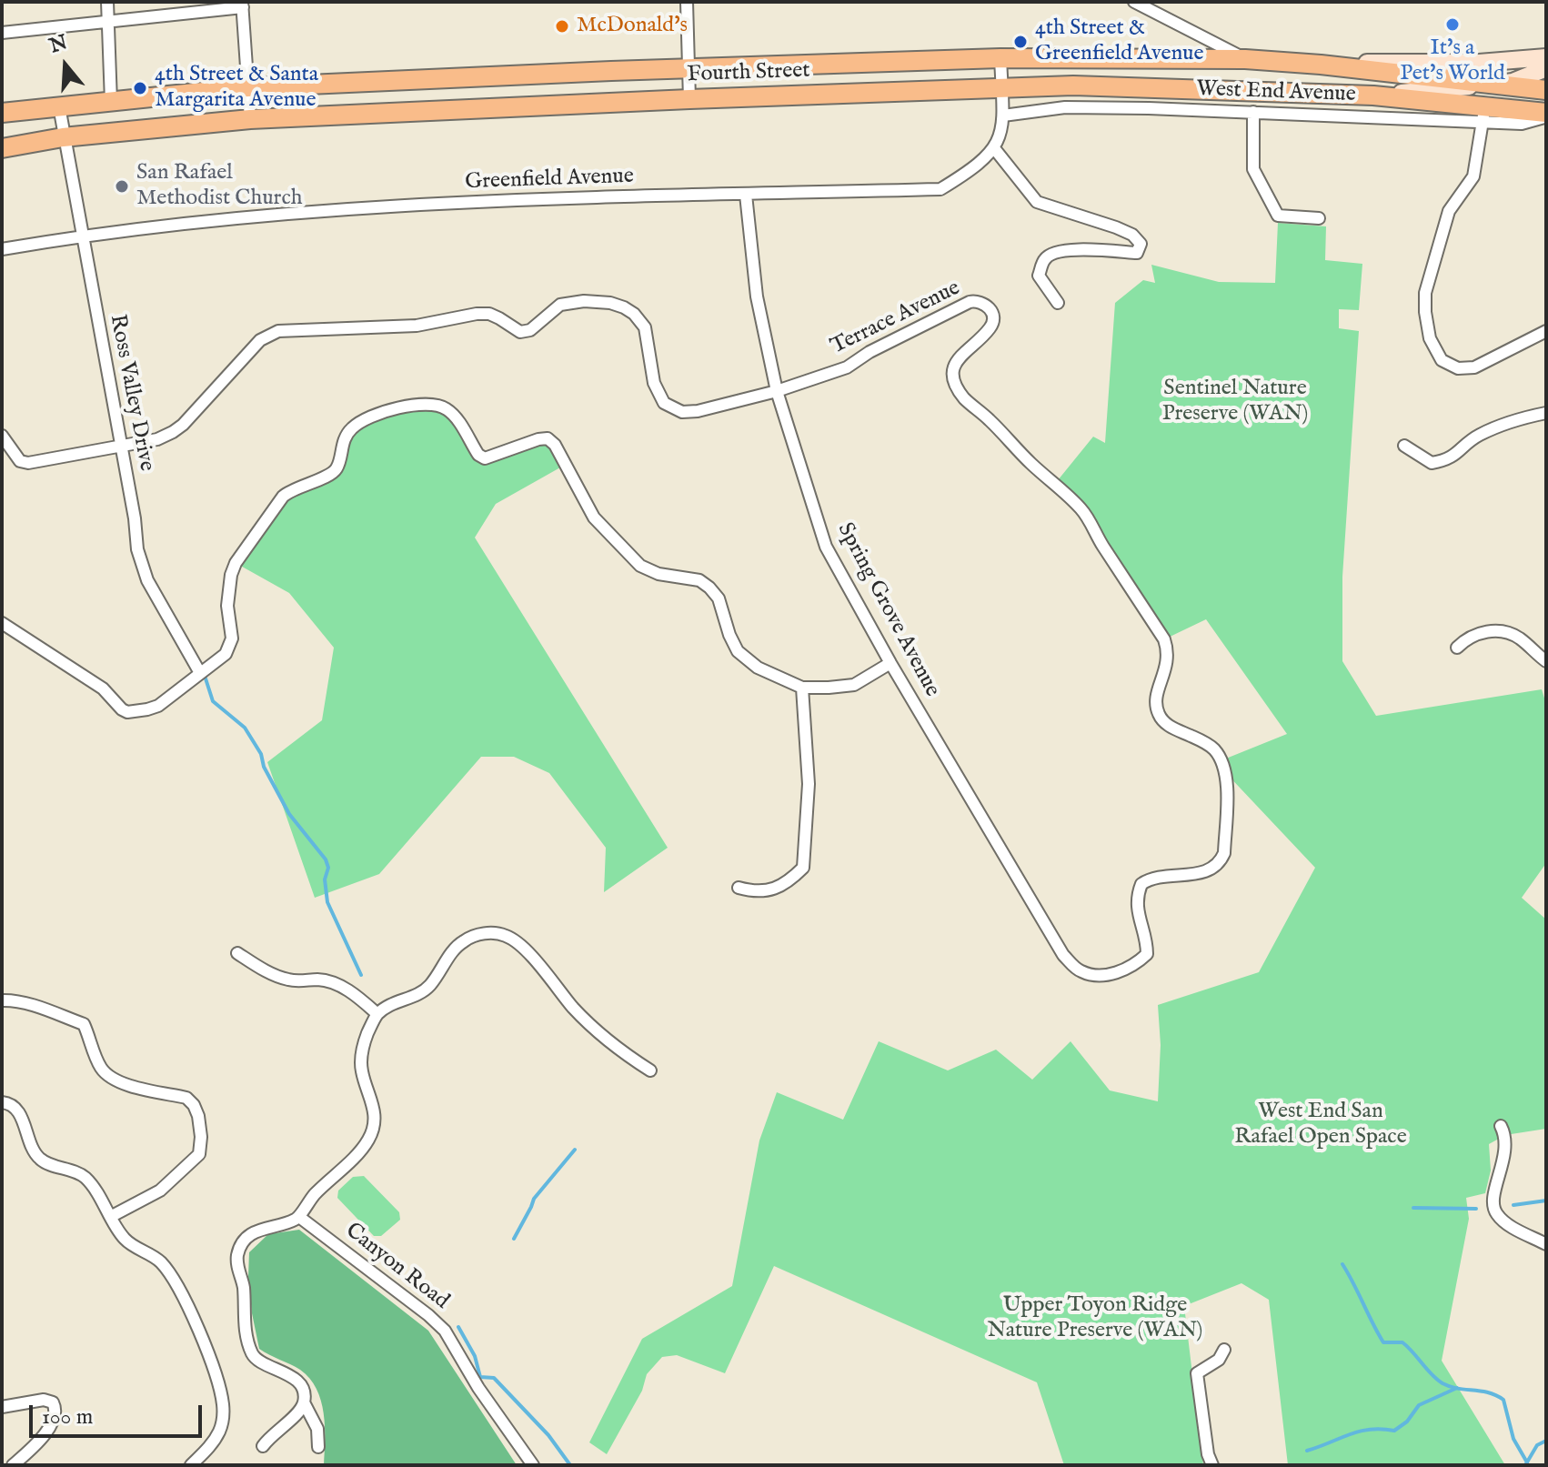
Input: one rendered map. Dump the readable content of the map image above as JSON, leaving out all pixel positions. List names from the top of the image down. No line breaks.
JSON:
{"streets":{"main road":["Fourth Street"],"street":["West End Avenue","Greenfield Avenue","Terrace Avenue","Ross Valley Drive","Spring Grove Avenue","Canyon Road"]},"crossings":[["Fourth Street","Ross Valley Drive"],["Greenfield Avenue","Ross Valley Drive"],["Greenfield Avenue","Spring Grove Avenue"],["Terrace Avenue","Ross Valley Drive"],["Terrace Avenue","Spring Grove Avenue"]],"parks":["Sentinel Nature Preserve (WAN)","West End San Rafael Open Space","Upper Toyon Ridge Nature Preserve (WAN)"],"places":["It's a Pet's World","McDonald's","4th Street & Greenfield Avenue","4th Street & Santa Margarita Avenue","San Rafael Methodist Church"],"scale_bar":"100 m","north":"top"}
